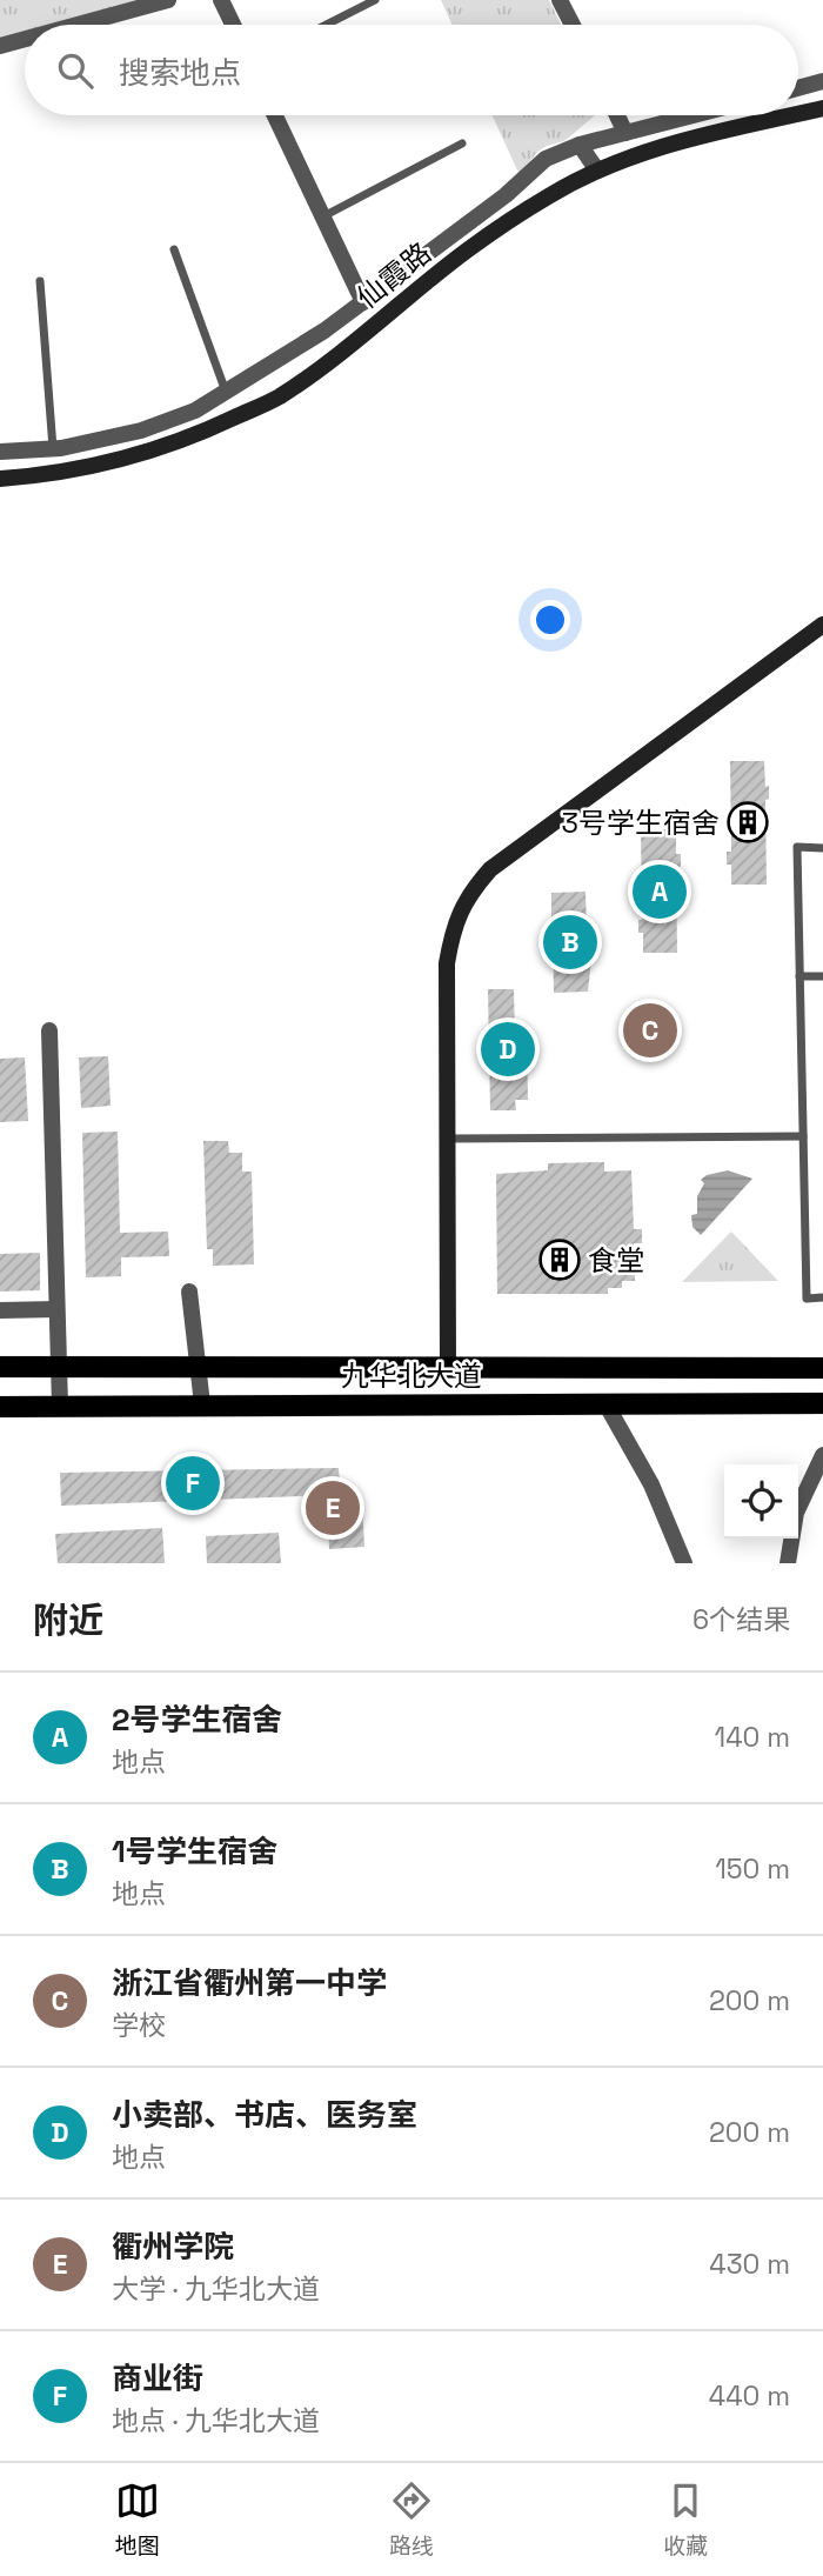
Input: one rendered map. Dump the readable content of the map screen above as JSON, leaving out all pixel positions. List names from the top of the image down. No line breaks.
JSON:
{"streets":{"main road":["九华北大道"],"street":["仙霞路"]},"places":{"building":["3号学生宿舍","食堂"]},"page":{"search":"搜索地点","pins":["A","B","C","D","F","E"],"heading":["附近","6个结果"],"list":[{"mark":"A","name":"2号学生宿舍","note":"地点","value":"140 m"},{"mark":"B","name":"1号学生宿舍","note":"地点","value":"150 m"},{"mark":"C","name":"浙江省衢州第一中学","note":"学校","value":"200 m"},{"mark":"D","name":"小卖部、书店、医务室","note":"地点","value":"200 m"},{"mark":"E","name":"衢州学院","note":"大学 · 九华北大道","value":"430 m"},{"mark":"F","name":"商业街","note":"地点 · 九华北大道","value":"440 m"}],"nav":["地图","路线","收藏"]}}
